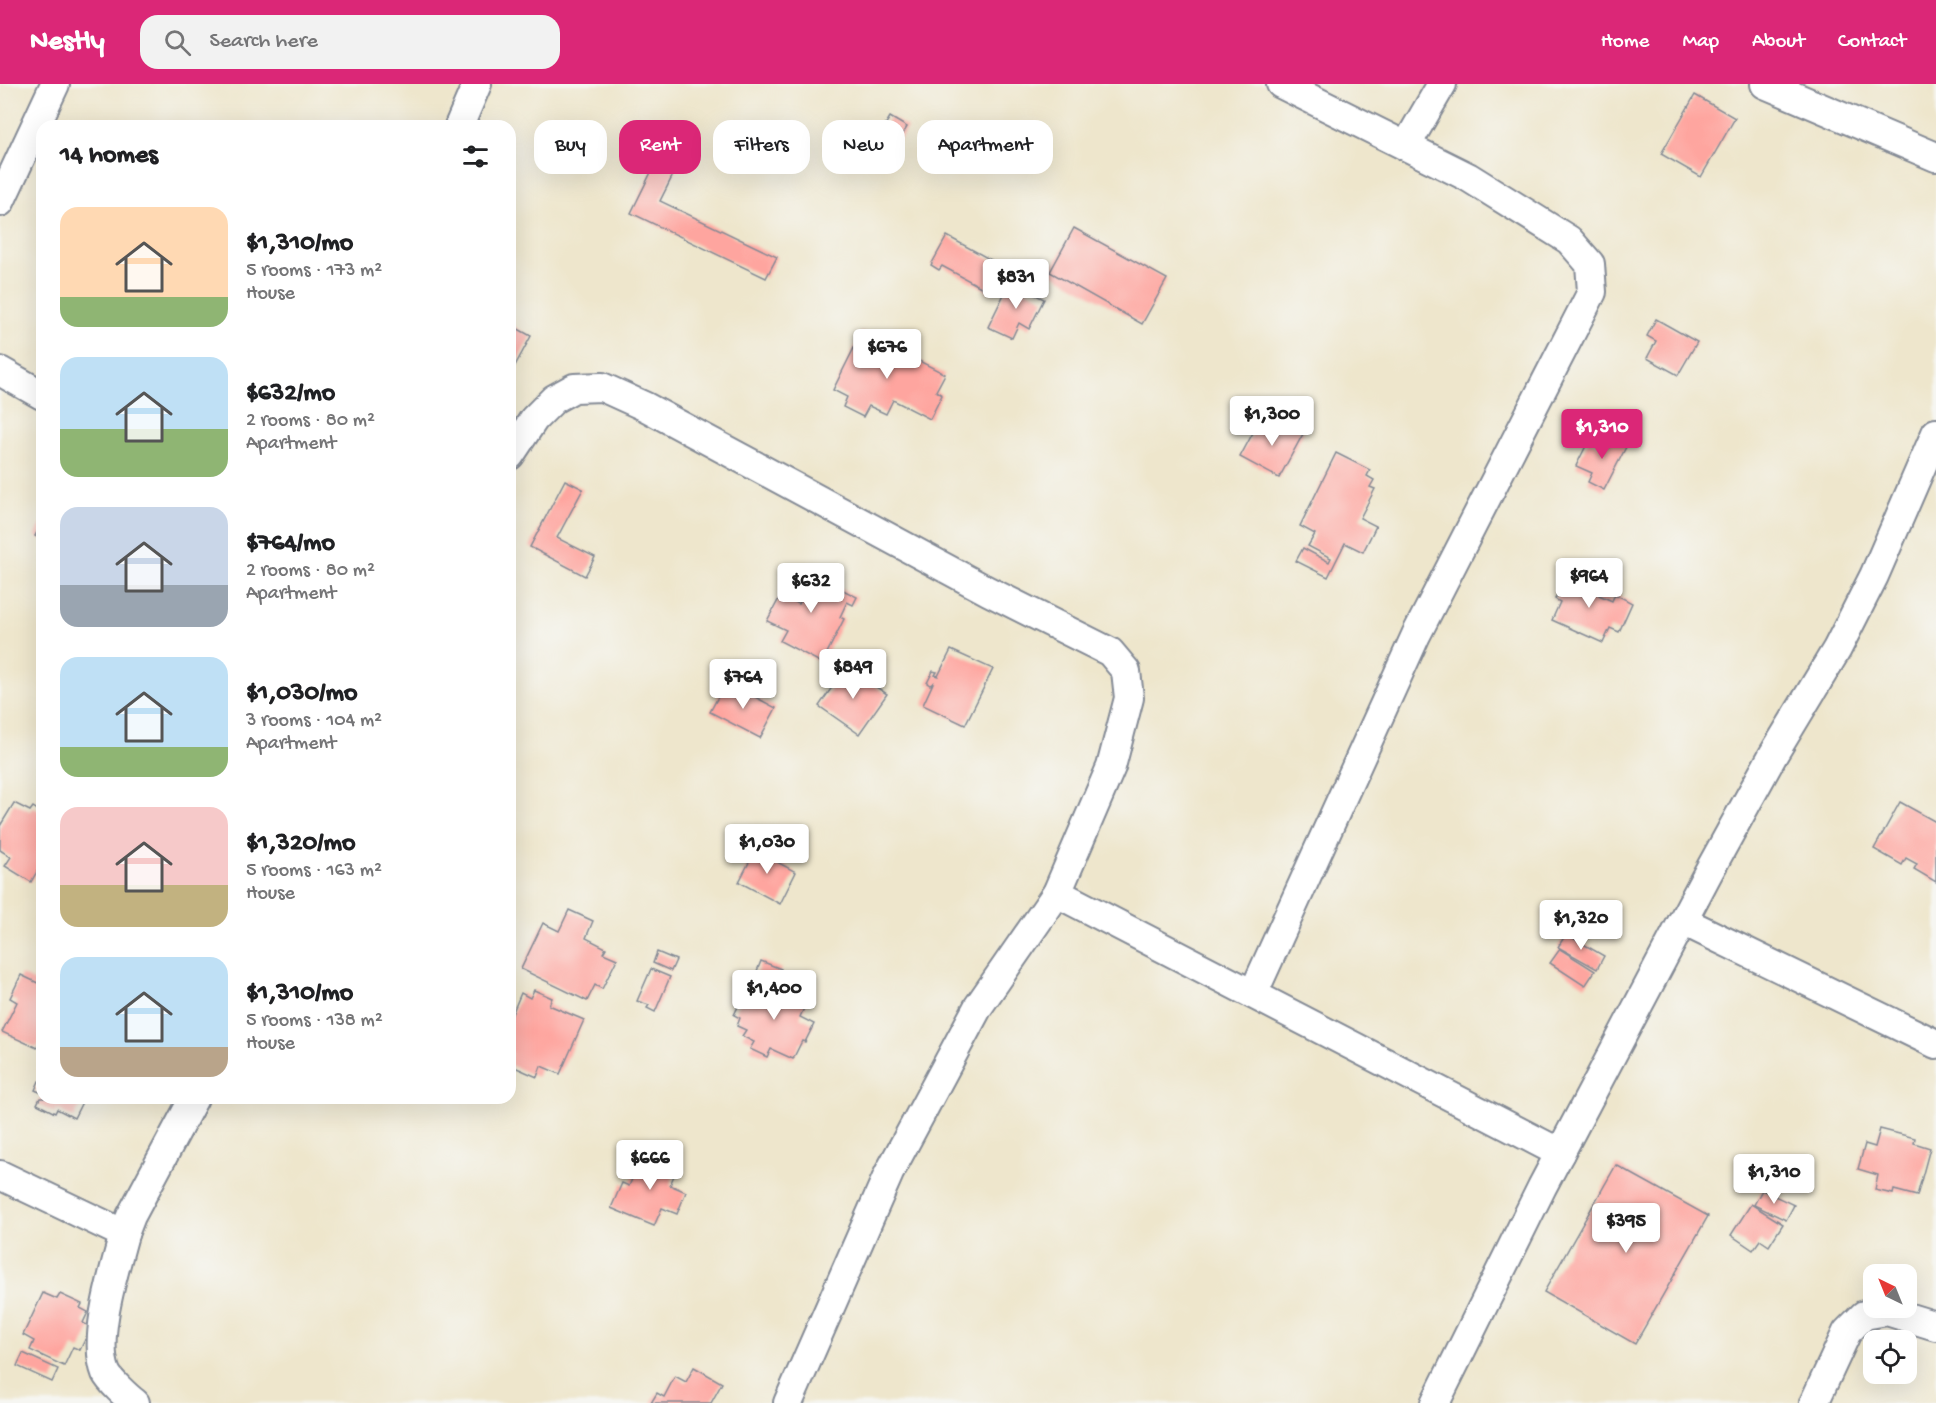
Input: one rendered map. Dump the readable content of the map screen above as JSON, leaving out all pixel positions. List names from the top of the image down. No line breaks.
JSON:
{"north":"top left","page":{"header":"Nestly","search":"Search here","nav":["Home","Map","About","Contact"],"chip":["Buy","Rent","Filters","New","Apartment"],"heading":"14 homes","list":[{"name":"$1,310/mo","note":"5 rooms · 173 m² · House"},{"name":"$632/mo","note":"2 rooms · 80 m² · Apartment"},{"name":"$764/mo","note":"2 rooms · 80 m² · Apartment"},{"name":"$1,030/mo","note":"3 rooms · 104 m² · Apartment"},{"name":"$1,320/mo","note":"5 rooms · 163 m² · House"},{"name":"$1,310/mo","note":"5 rooms · 138 m² · House"}],"price":["$831","$676","$1,300","$1,310","$964","$632","$849","$764","$1,030","$1,320","$1,400","$666","$1,310","$395"]}}
